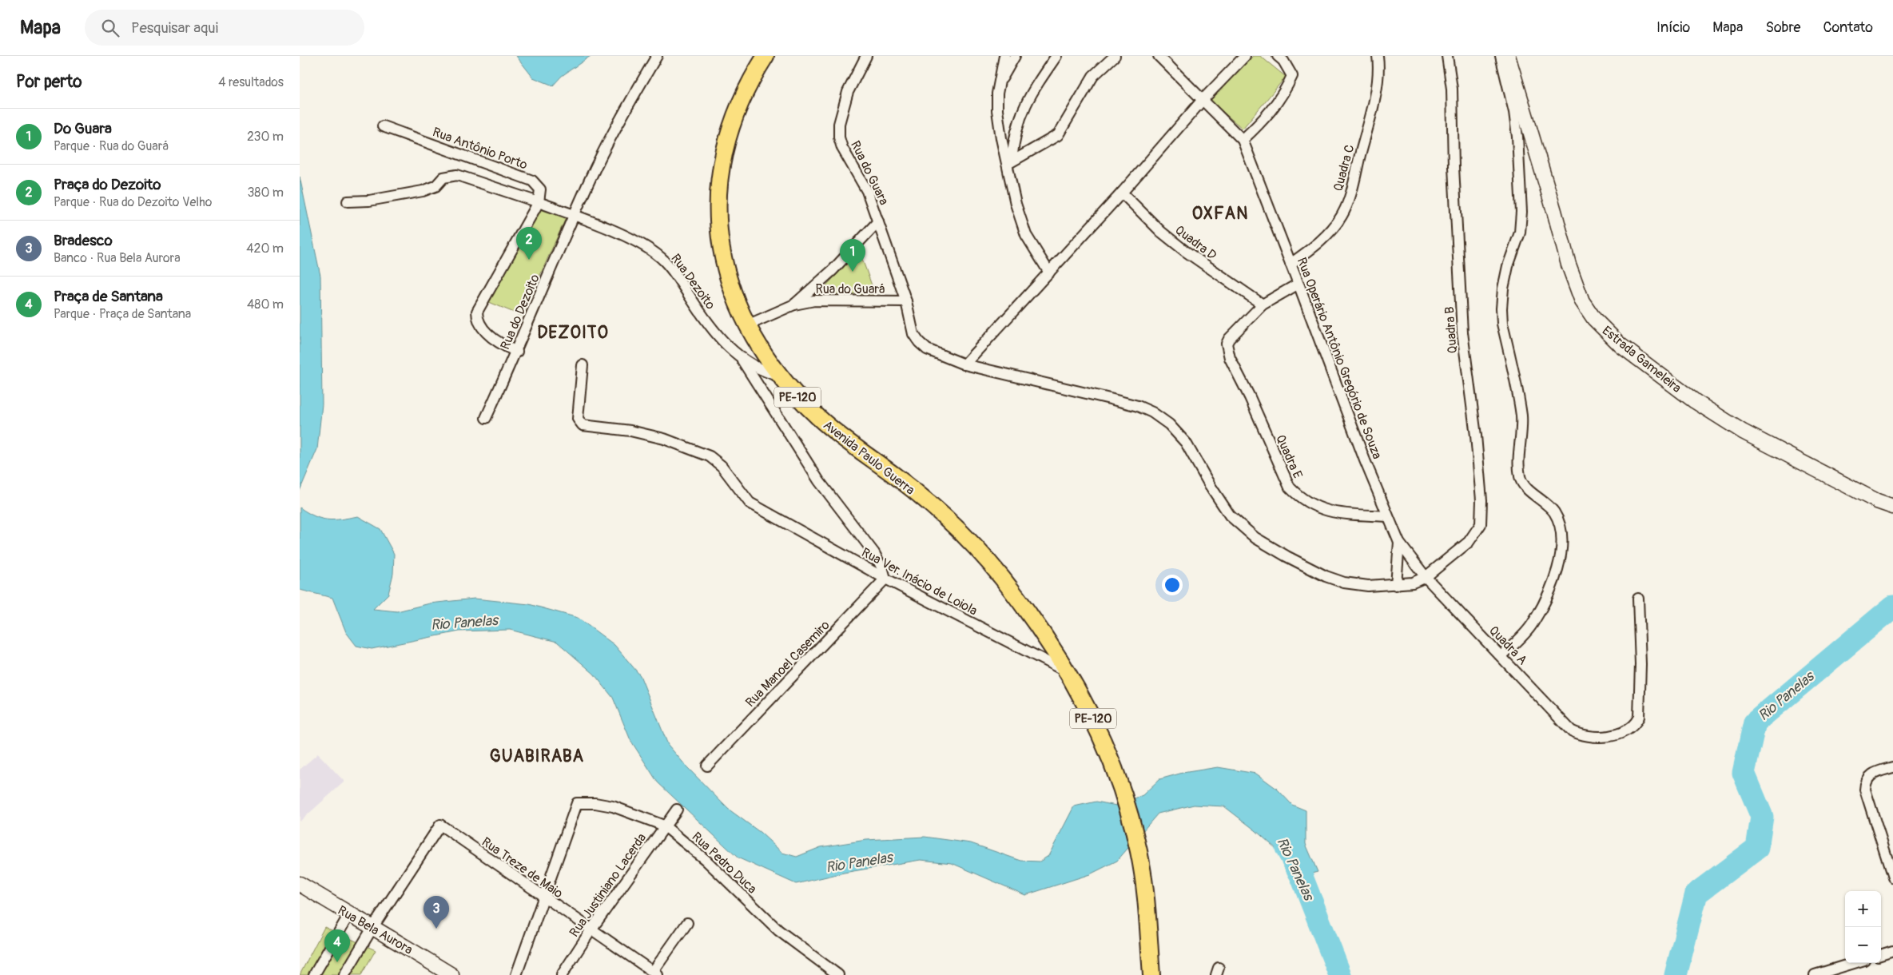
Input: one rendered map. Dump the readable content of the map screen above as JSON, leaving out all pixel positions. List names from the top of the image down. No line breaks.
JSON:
{"streets":{"main road":["PE-120","Avenida Paulo Guerra"],"street":["Rua Antônio Porto","Quadra C","Rua do Guara","Quadra D","Rua Dezoito","Rua do Guará","Rua do Dezoito","Quadra B","Rua Operário Antônio Gregório de Souza","Estrada Gameleira","Quadra E","Rua Ver. Inácio de Loiola","Quadra A","Rua Manoel Casemiro","Rua Pedro Duca","Rua Treze de Maio","Rua Justiniano Lacerda","Rua Bela Aurora"]},"crossings":[["Quadra C","Rua Operário Antônio Gregório de Souza"],["Rua do Guara","Rua do Guará"],["Rua do Guara","Quadra B"],["Rua do Guara","Rua Operário Antônio Gregório de Souza"],["Rua do Guara","Quadra A"],["Quadra D","Quadra E"],["Rua Dezoito","Rua do Dezoito"],["Rua Dezoito","Avenida Paulo Guerra"],["Rua do Guará","Avenida Paulo Guerra"],["Quadra B","Rua Operário Antônio Gregório de Souza"],["Quadra B","Quadra A"],["Rua Operário Antônio Gregório de Souza","Quadra E"],["Rua Operário Antônio Gregório de Souza","Quadra A"],["Avenida Paulo Guerra","Rua Ver. Inácio de Loiola"],["Rua Ver. Inácio de Loiola","Rua Manoel Casemiro"],["Rua Pedro Duca","Rua Treze de Maio"],["Rua Pedro Duca","Rua Justiniano Lacerda"],["Rua Treze de Maio","Rua Justiniano Lacerda"],["Rua Treze de Maio","Rua Bela Aurora"]],"districts":["OXFAN","DEZOITO","GUABIRABA"],"water":["Rio Panelas"],"page":{"header":"Mapa","search":"Pesquisar aqui","nav":["Início","Mapa","Sobre","Contato"],"heading":["Por perto","4 resultados"],"list":[{"mark":"1","name":"Do Guara","note":"Parque · Rua do Guará","value":"230 m"},{"mark":"2","name":"Praça do Dezoito","note":"Parque · Rua do Dezoito Velho","value":"380 m"},{"mark":"3","name":"Bradesco","note":"Banco · Rua Bela Aurora","value":"420 m"},{"mark":"4","name":"Praça de Santana","note":"Parque · Praça de Santana","value":"480 m"}],"pins":["2","1","3","4"],"map_buttons":["+","−"]}}
